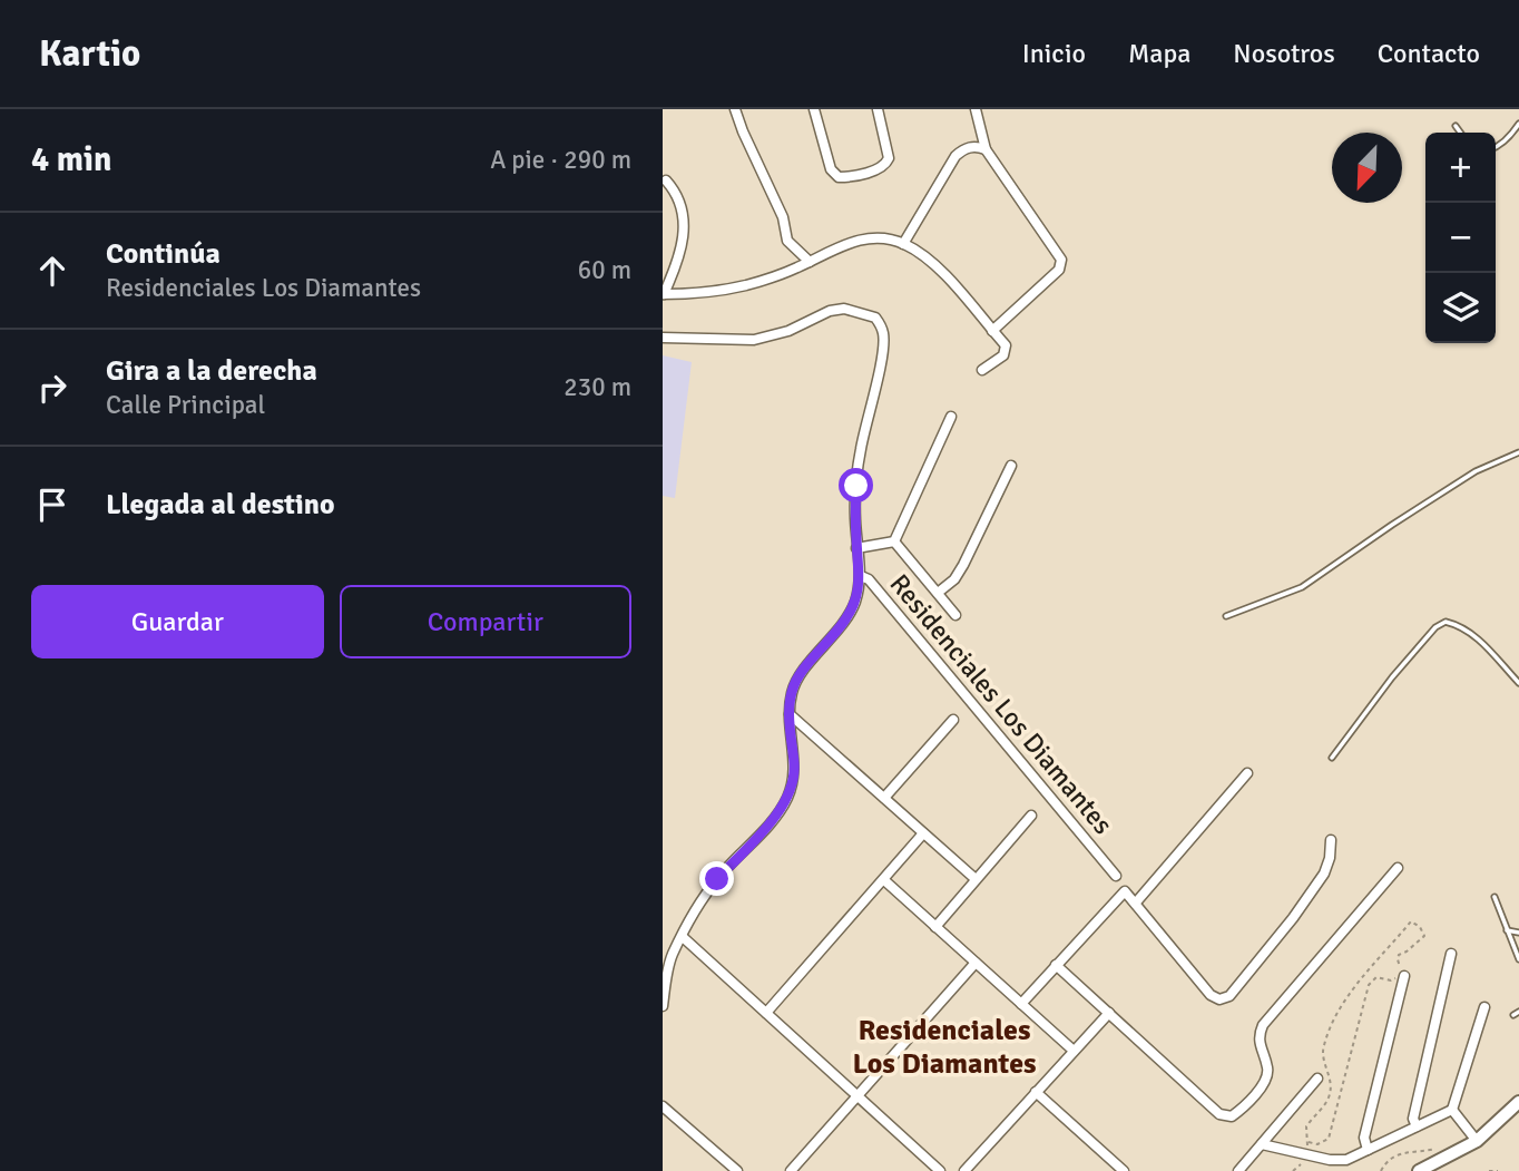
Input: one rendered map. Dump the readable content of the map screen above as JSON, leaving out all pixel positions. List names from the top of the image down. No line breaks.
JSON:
{"streets":{"street":["Residenciales Los Diamantes"]},"districts":["Residenciales Los Diamantes"],"north":"bottom left","page":{"header":"Kartio","nav":["Inicio","Mapa","Nosotros","Contacto"],"heading":["4 min","A pie · 290 m"],"map_buttons":["+","−"],"list":[["Continúa","Residenciales Los Diamantes","60 m"],["Gira a la derecha","Calle Principal","230 m"],"Llegada al destino"],"buttons":["Guardar","Compartir"]}}
